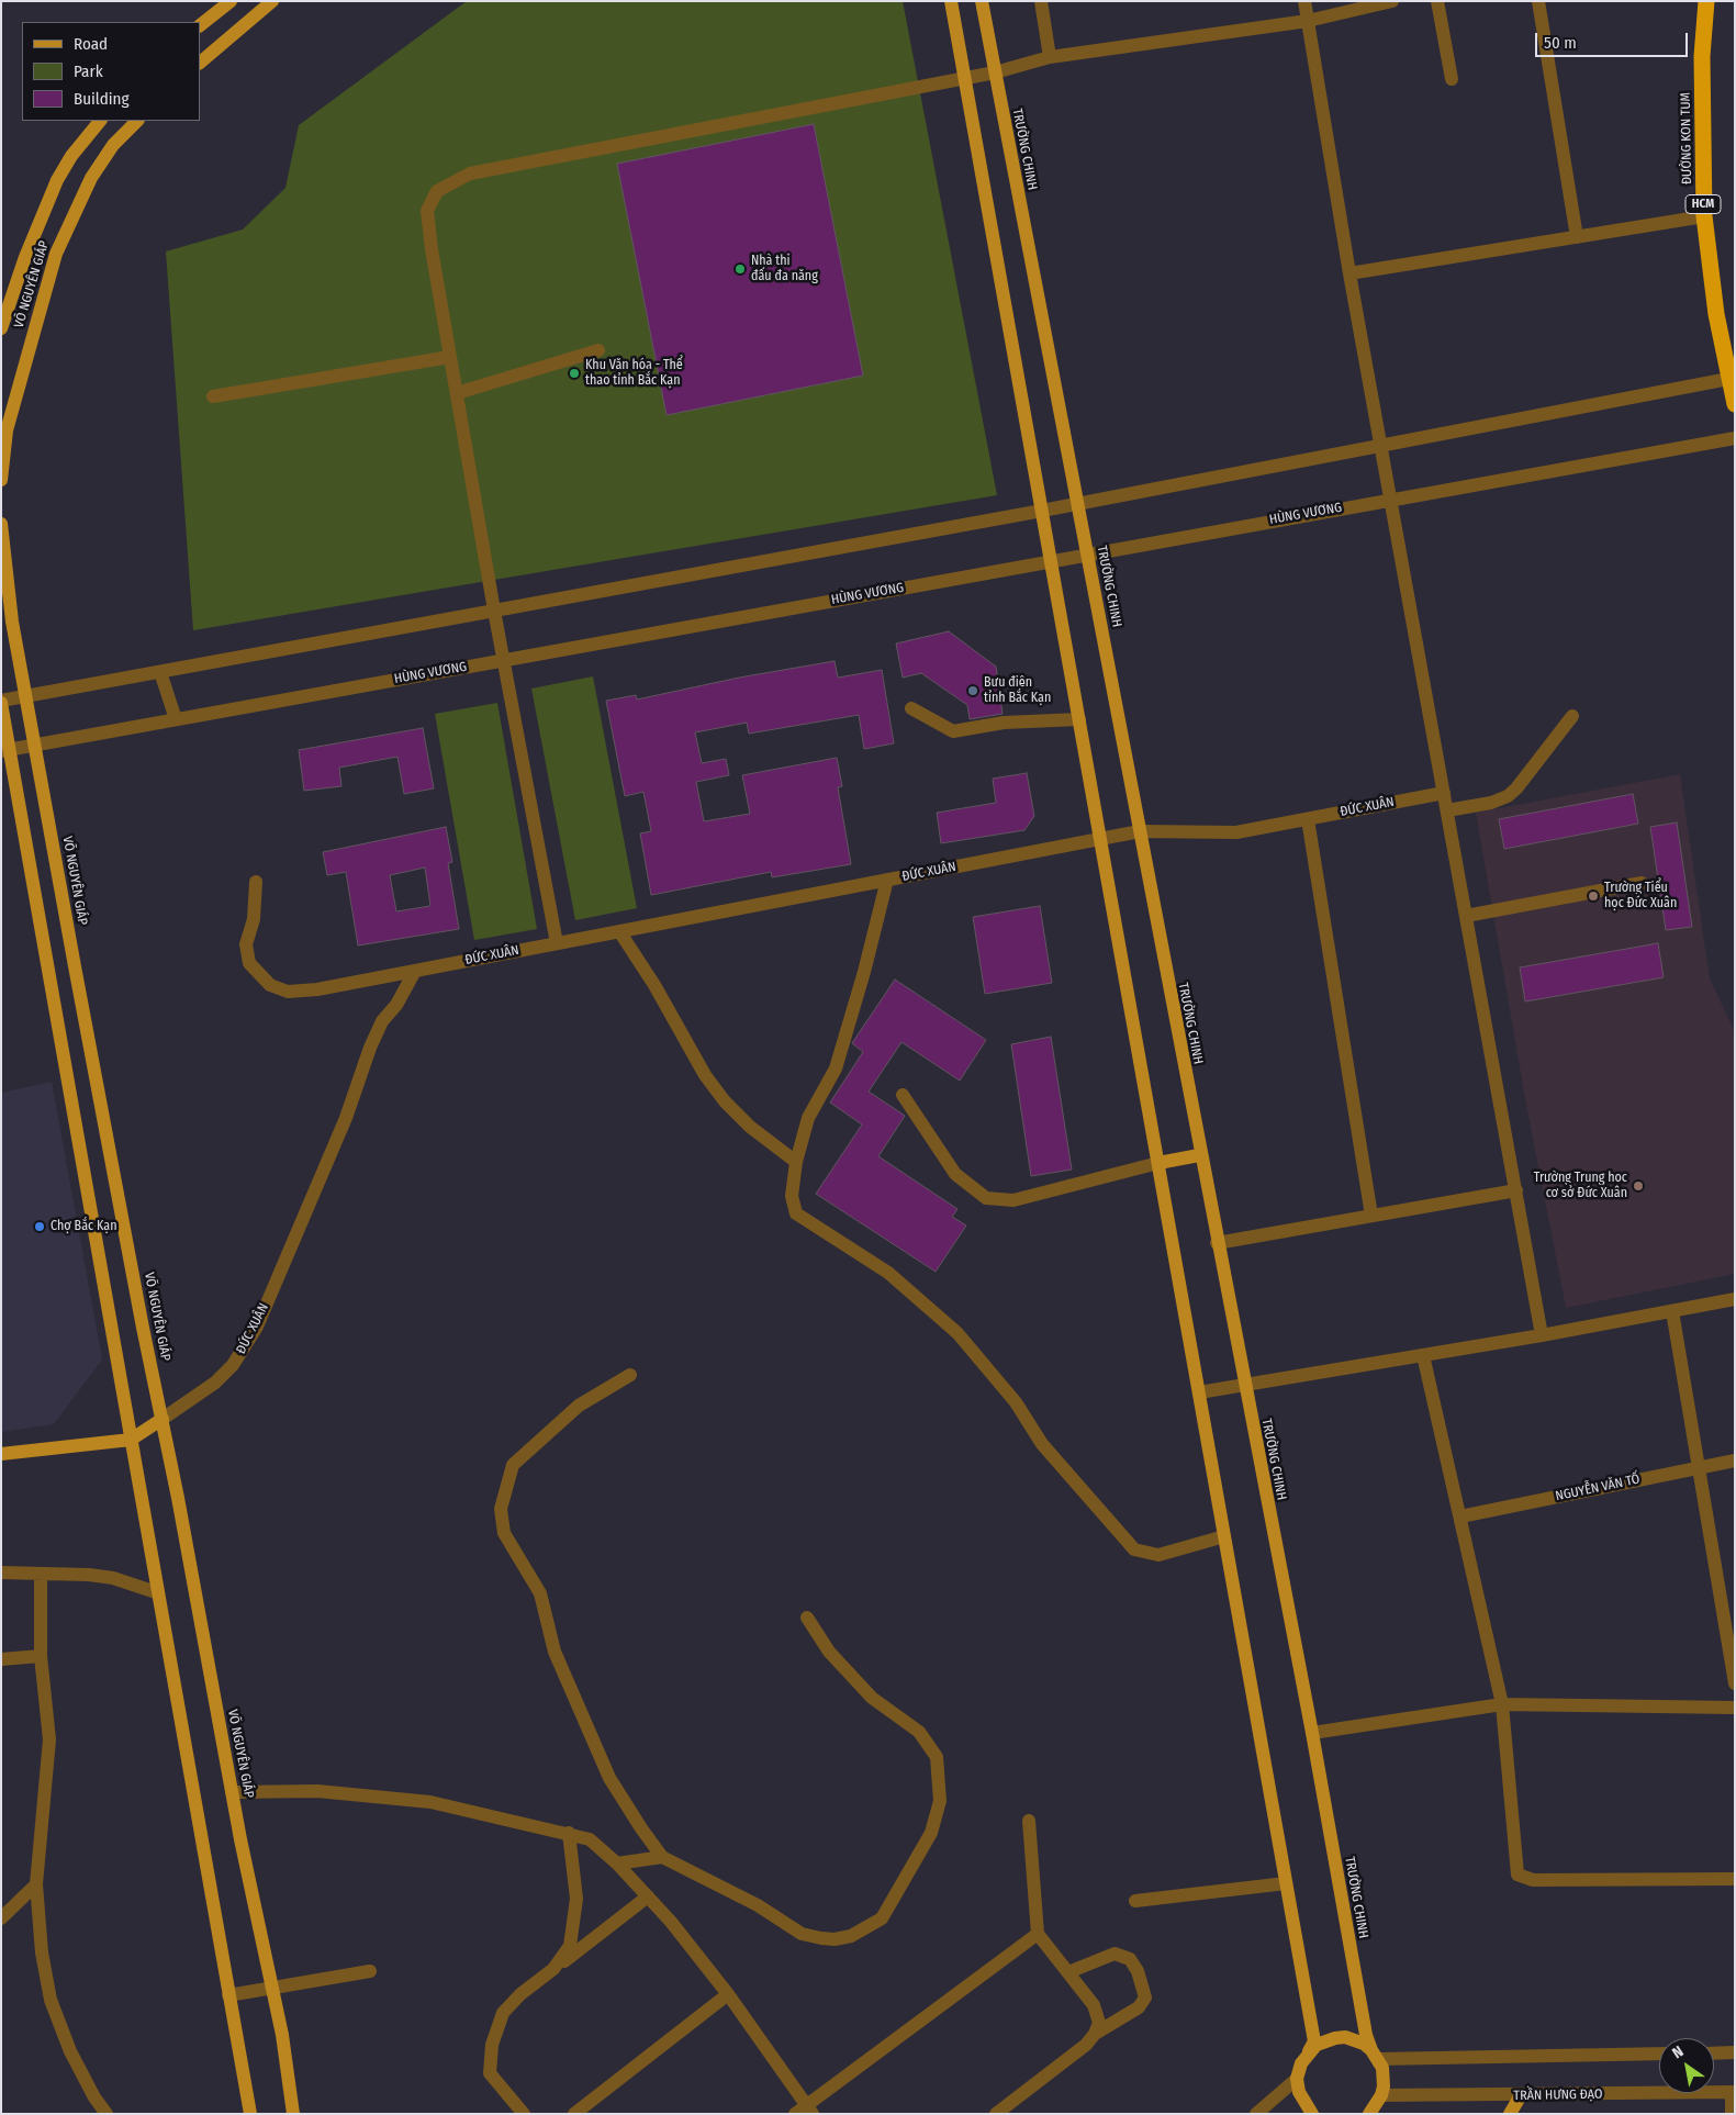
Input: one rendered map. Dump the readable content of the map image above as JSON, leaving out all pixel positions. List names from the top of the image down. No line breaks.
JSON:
{"streets":{"highway":["ĐƯỜNG KON TUM","HCM"],"main road":["TRƯỜNG CHINH","VÕ NGUYÊN GIÁP"],"street":["HÙNG VƯƠNG","ĐỨC XUÂN","NGUYỄN VĂN TỐ","TRẦN HƯNG ĐẠO"]},"crossings":[["TRƯỜNG CHINH","HÙNG VƯƠNG"],["TRƯỜNG CHINH","ĐỨC XUÂN"],["TRƯỜNG CHINH","TRẦN HƯNG ĐẠO"],["VÕ NGUYÊN GIÁP","HÙNG VƯƠNG"],["VÕ NGUYÊN GIÁP","ĐỨC XUÂN"]],"places":["Nhà thi đấu đa năng","Khu Văn hóa - Thể thao tỉnh Bắc Kạn","Bưu điện tỉnh Bắc Kạn","Trường Tiểu học Đức Xuân","Trường Trung học cơ sở Đức Xuân","Chợ Bắc Kạn"],"legend":["Road","Park","Building"],"scale_bar":"50 m","north":"top left"}
